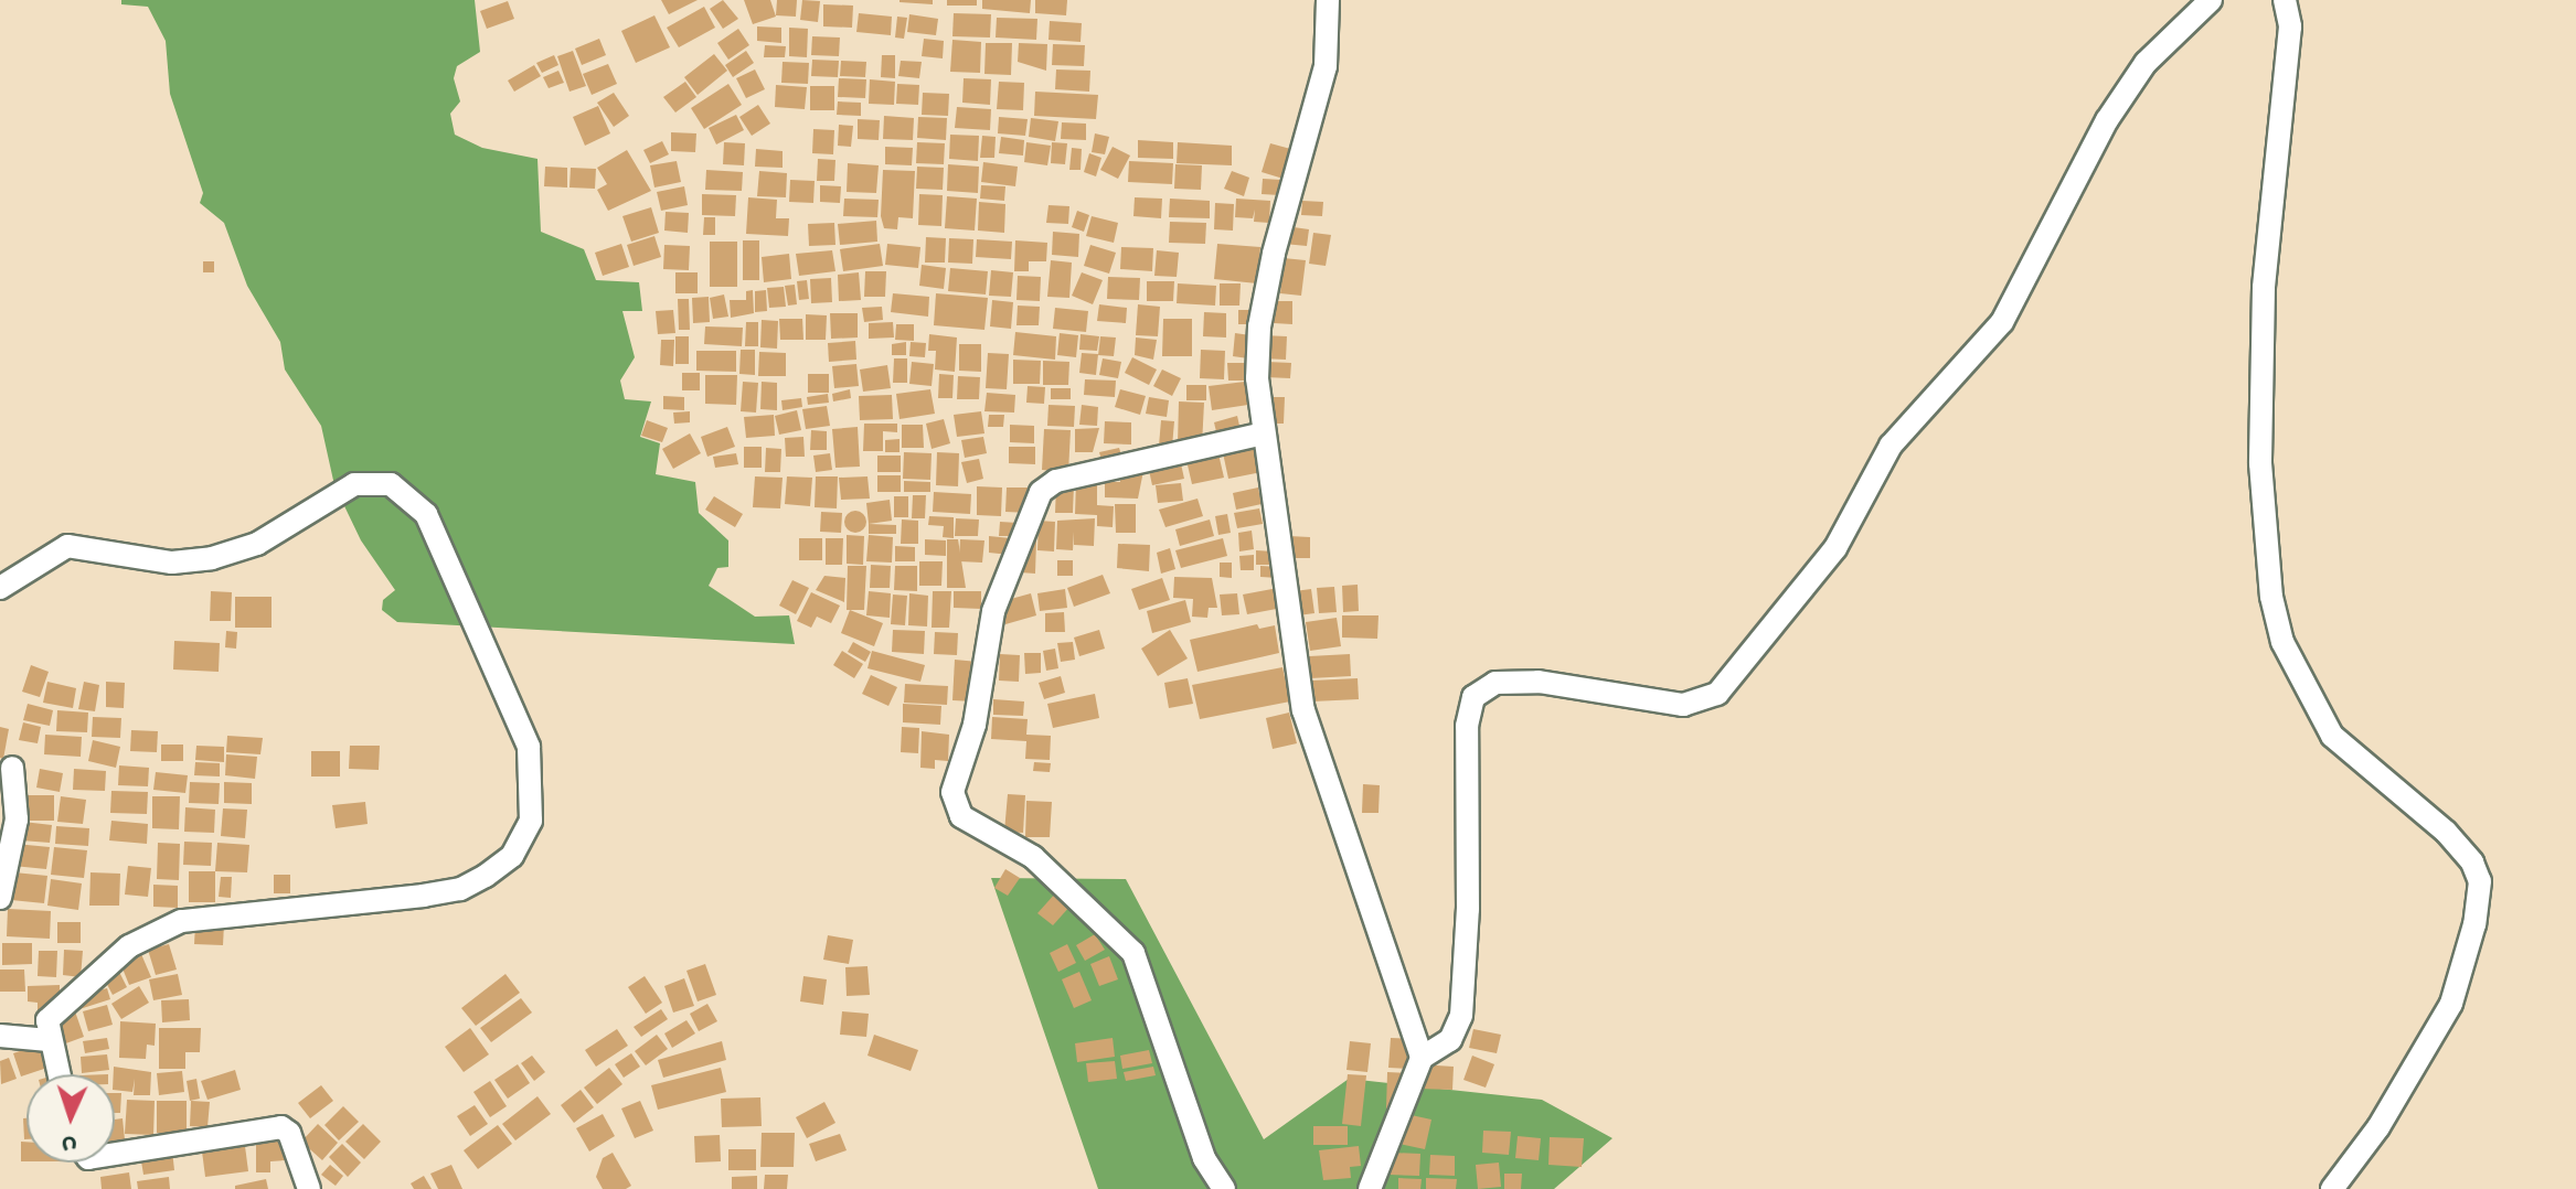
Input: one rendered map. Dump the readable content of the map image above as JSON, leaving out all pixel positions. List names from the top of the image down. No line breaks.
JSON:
{"north":"bottom"}
